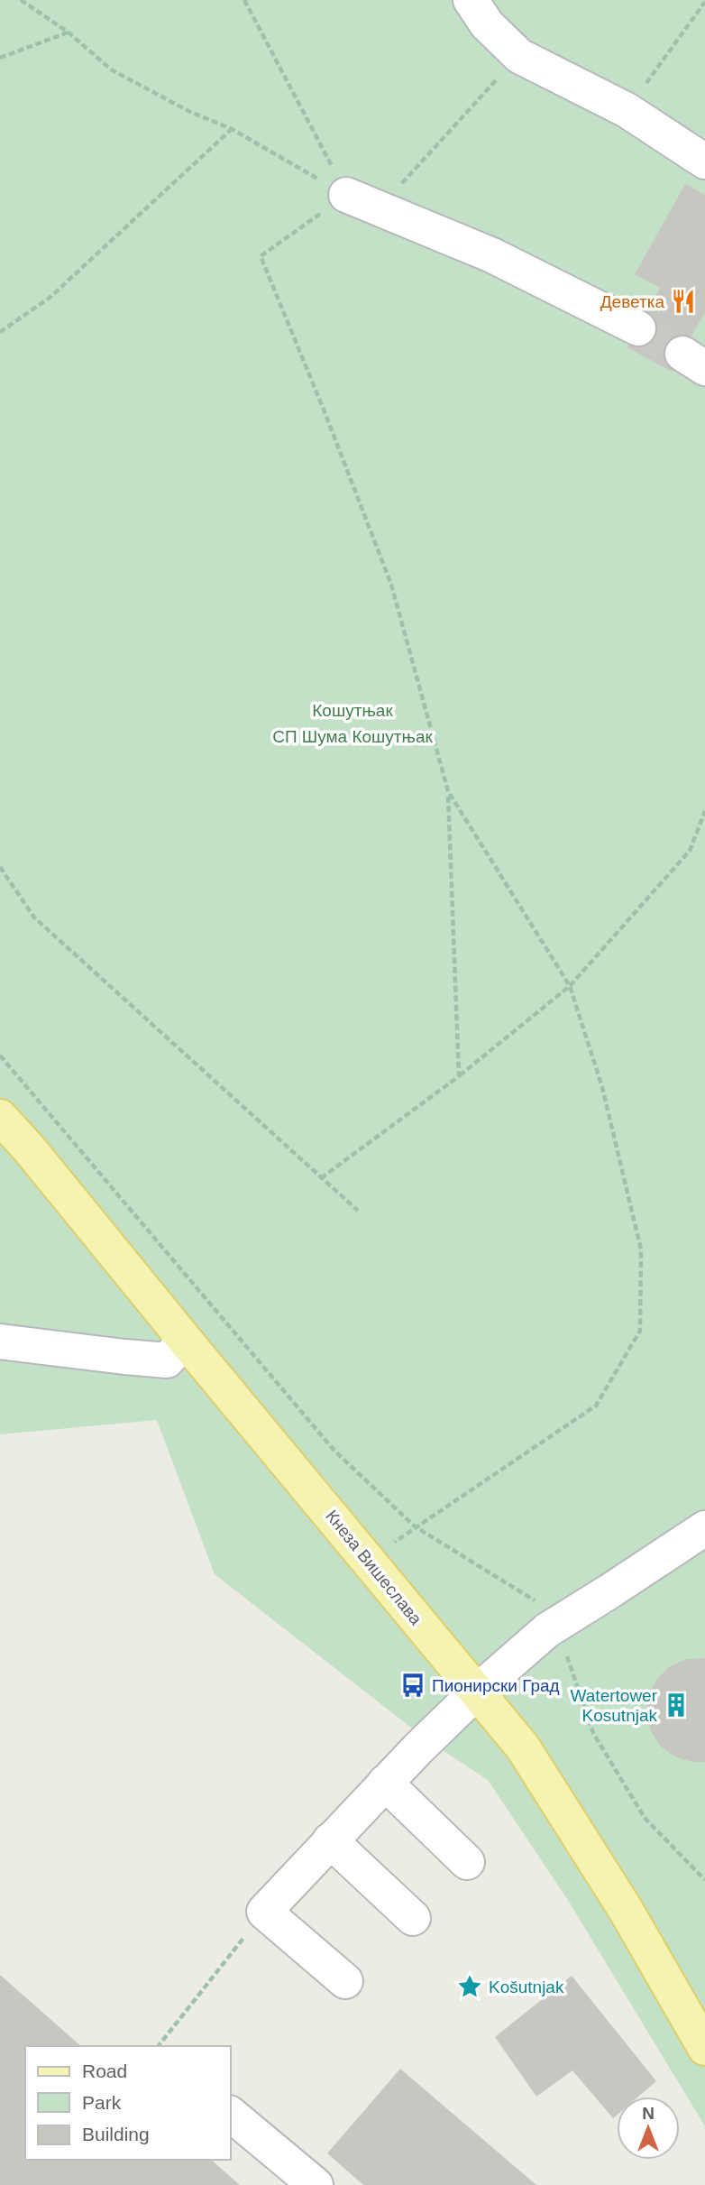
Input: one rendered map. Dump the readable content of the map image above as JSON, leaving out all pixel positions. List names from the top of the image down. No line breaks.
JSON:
{"streets":{"main road":["Кнеза Вишеслава"]},"parks":["Кошутњак","СП Шума Кошутњак"],"places":{"restaurant":["Деветка"],"bus stop":["Пионирски Град"],"building":["Watertower Kosutnjak"],"place":["Košutnjak"]},"legend":["Road","Park","Building"],"north":"top"}
